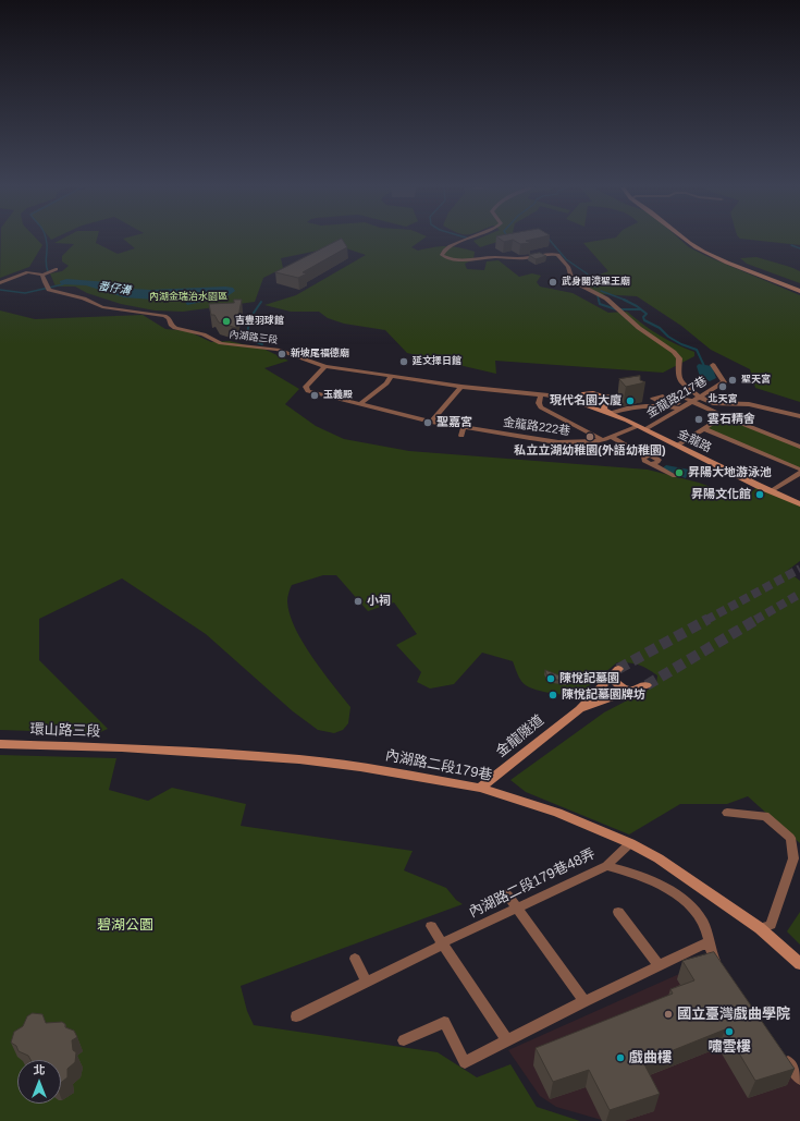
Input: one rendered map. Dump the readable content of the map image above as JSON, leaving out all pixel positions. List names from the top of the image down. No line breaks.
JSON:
{"streets":{"street":["內湖路三段","金龍路217巷","金龍路222巷","金龍路","環山路三段","金龍隧道","內湖路二段179巷","內湖路二段179巷48弄"]},"crossings":[["內湖路三段","金龍路222巷"],["內湖路三段","金龍路"],["金龍路217巷","金龍路"],["金龍路222巷","金龍路"],["環山路三段","內湖路二段179巷"],["金龍隧道","內湖路二段179巷"],["內湖路二段179巷","內湖路二段179巷48弄"]],"water":["番仔溝"],"parks":["內湖金瑞治水園區","碧湖公園"],"places":["武身開漳聖王廟","吉豐羽球館","新坡尾福德廟","延文擇日館","聖天宮","北天宮","玉義殿","現代名園大廈","雲石精舍","聖嘉宮","私立立湖幼稚園(外語幼稚園)","昇陽大地游泳池","昇陽文化館","小祠","陳悅記墓園","陳悅記墓園牌坊","國立臺灣戲曲學院","嘯雲樓","戲曲樓"],"north":"top"}
